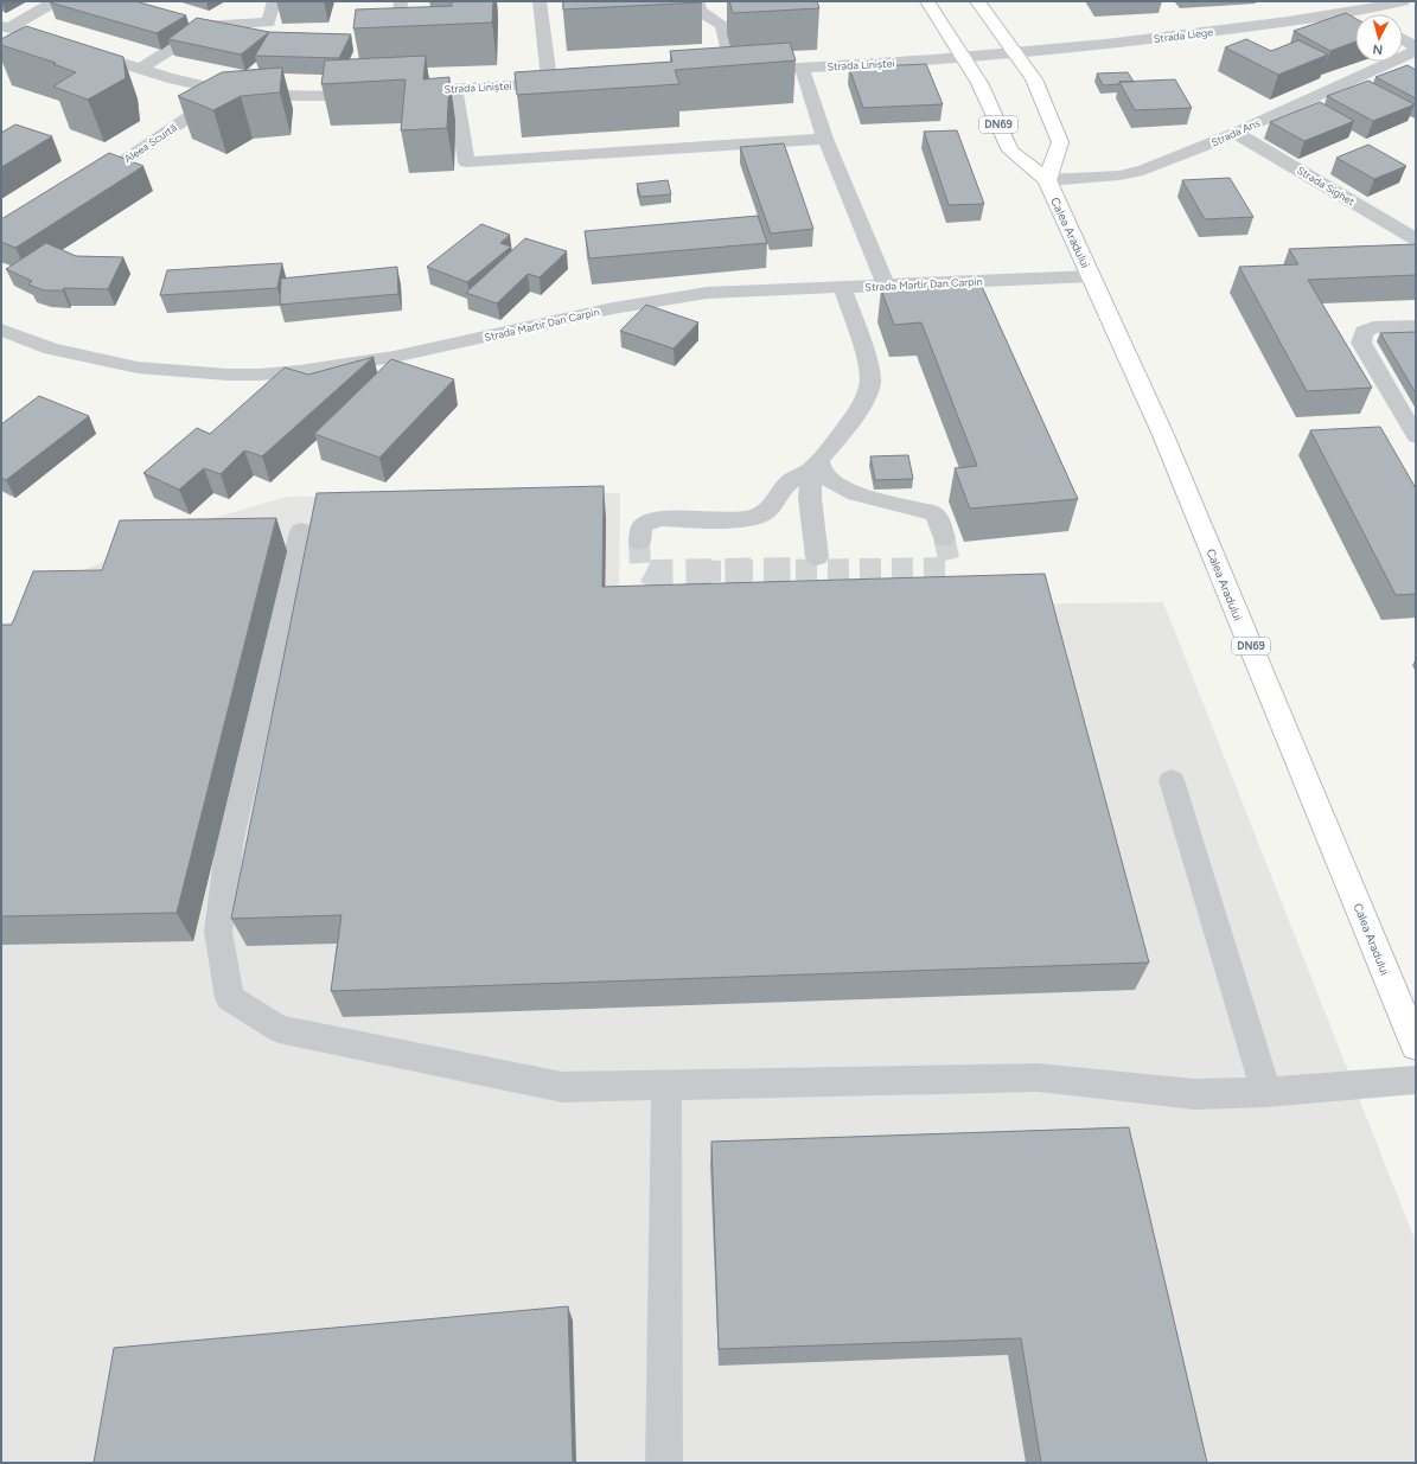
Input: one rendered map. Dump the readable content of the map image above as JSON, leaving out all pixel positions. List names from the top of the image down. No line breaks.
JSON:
{"streets":{"main road":["DN69","Calea Aradului"],"street":["Strada Liege","Strada Liniștei","Strada Ans","Aleea Scurtă","Strada Sighet","Strada Martir Dan Carpin"]},"crossings":[["Strada Liege","Strada Liniștei"],["Strada Liege","Calea Aradului"],["Strada Liniștei","Calea Aradului"],["Strada Ans","Strada Sighet"],["Strada Ans","Calea Aradului"],["Calea Aradului","Strada Martir Dan Carpin"]],"north":"bottom"}
